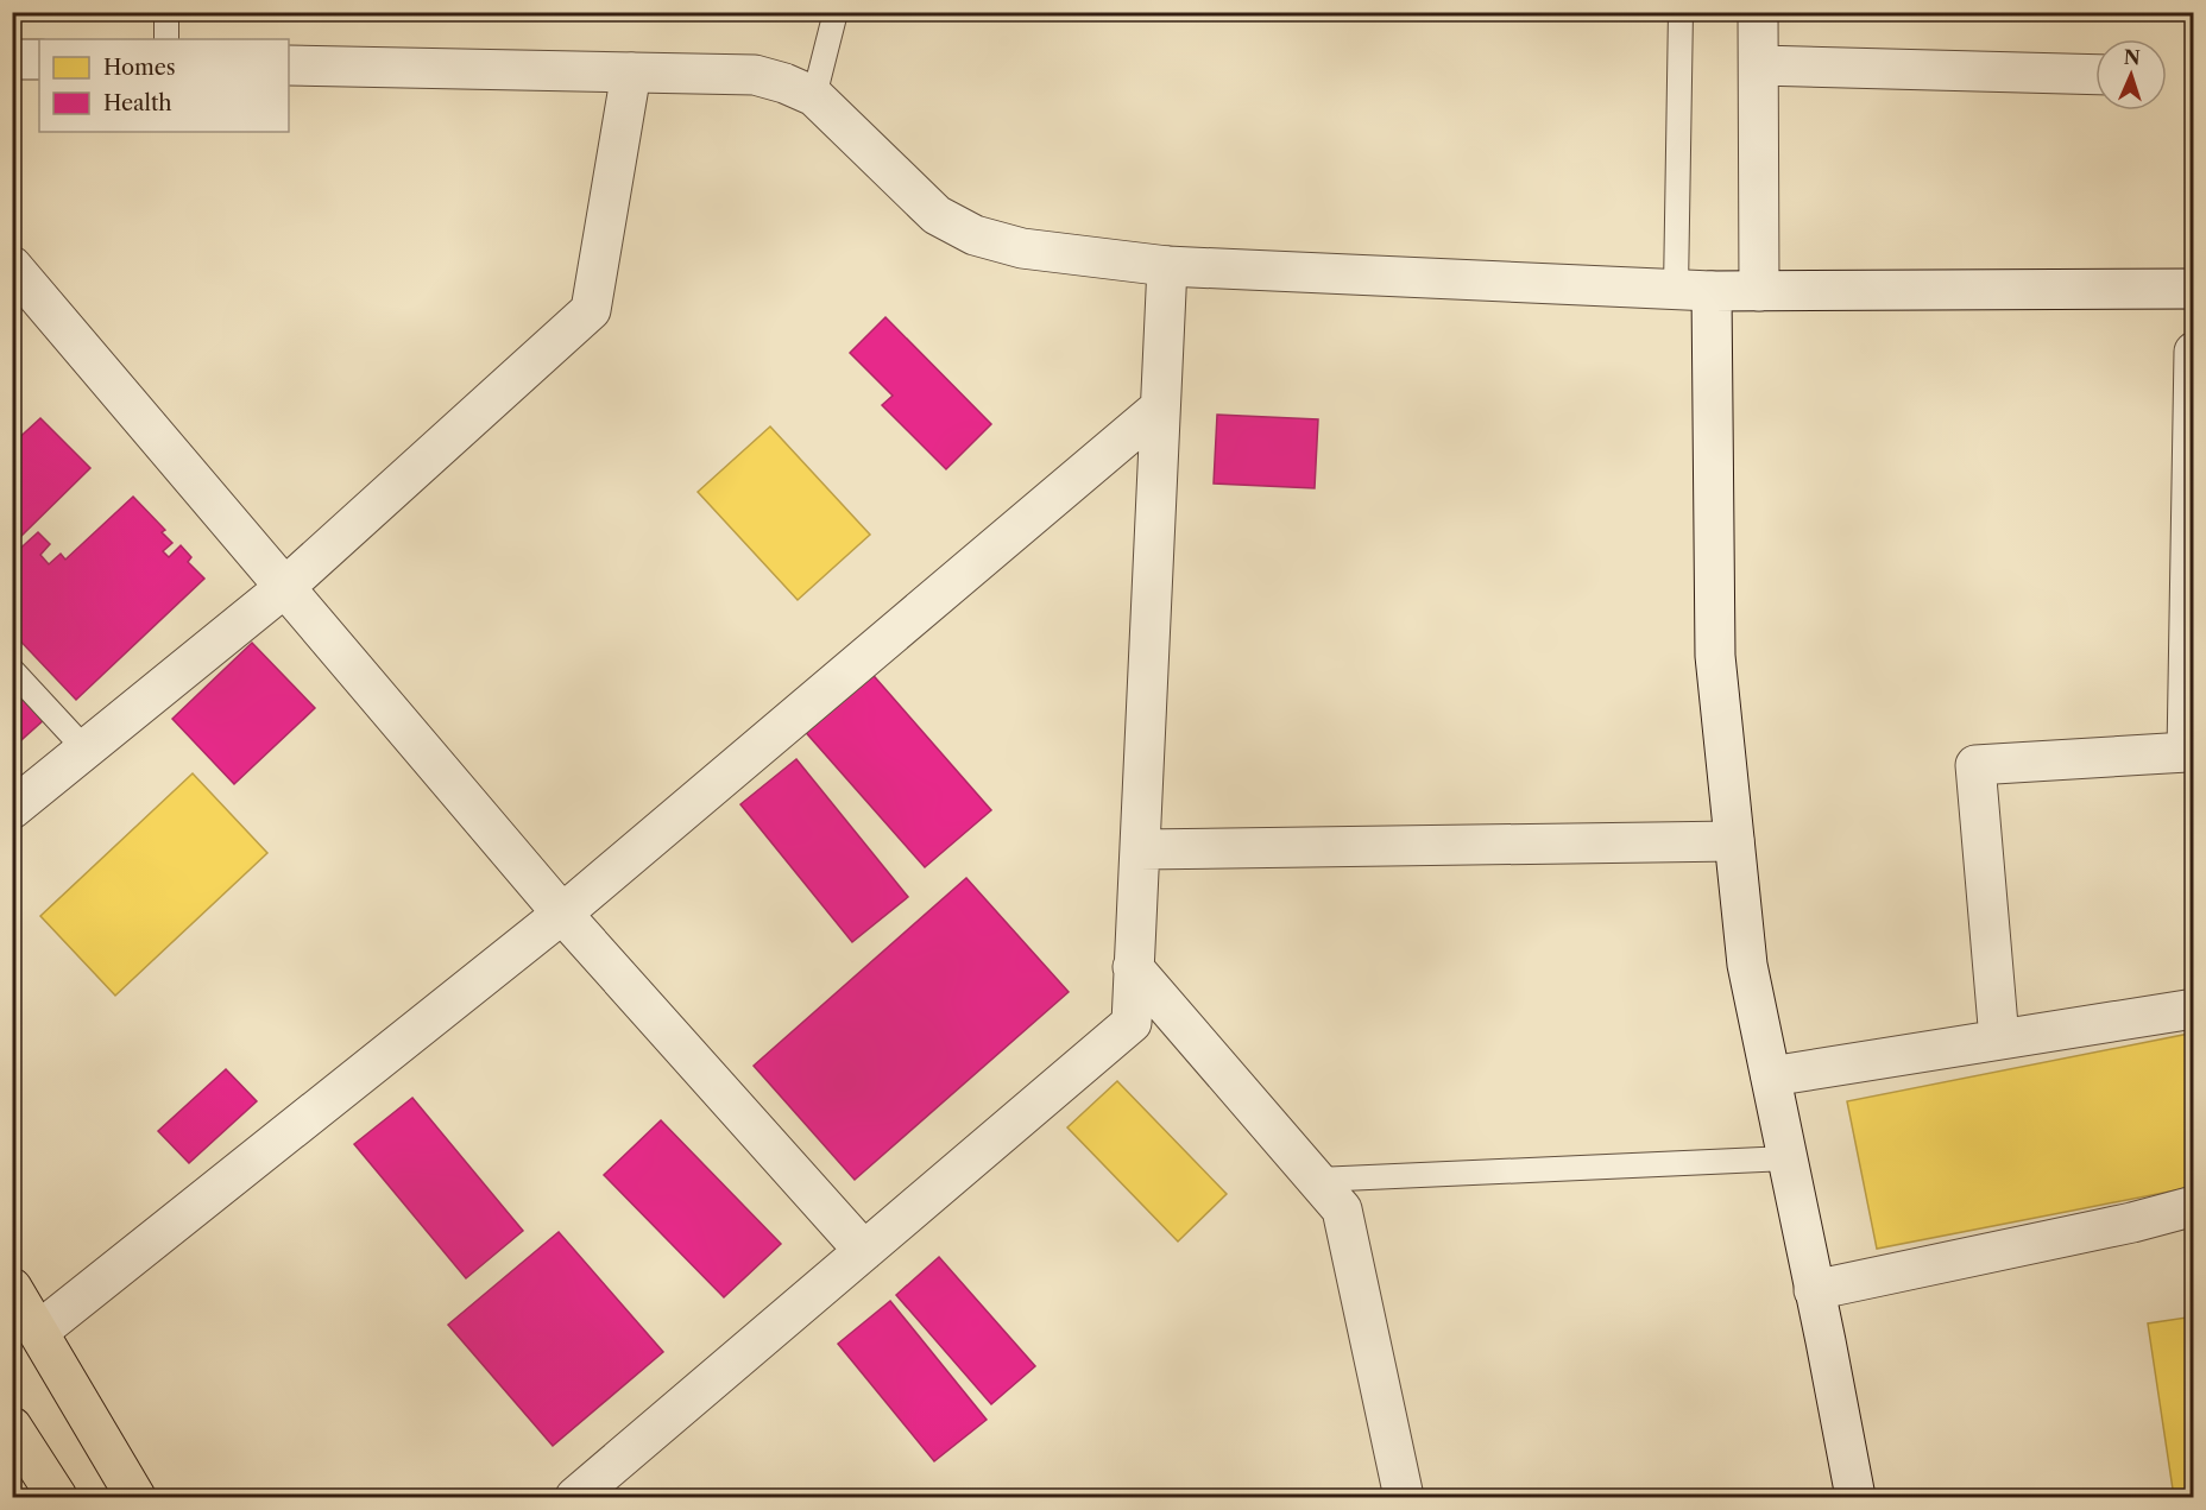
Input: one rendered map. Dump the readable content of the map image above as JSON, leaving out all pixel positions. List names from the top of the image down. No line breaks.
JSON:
{"legend":["Homes","Health"],"north":"top"}
